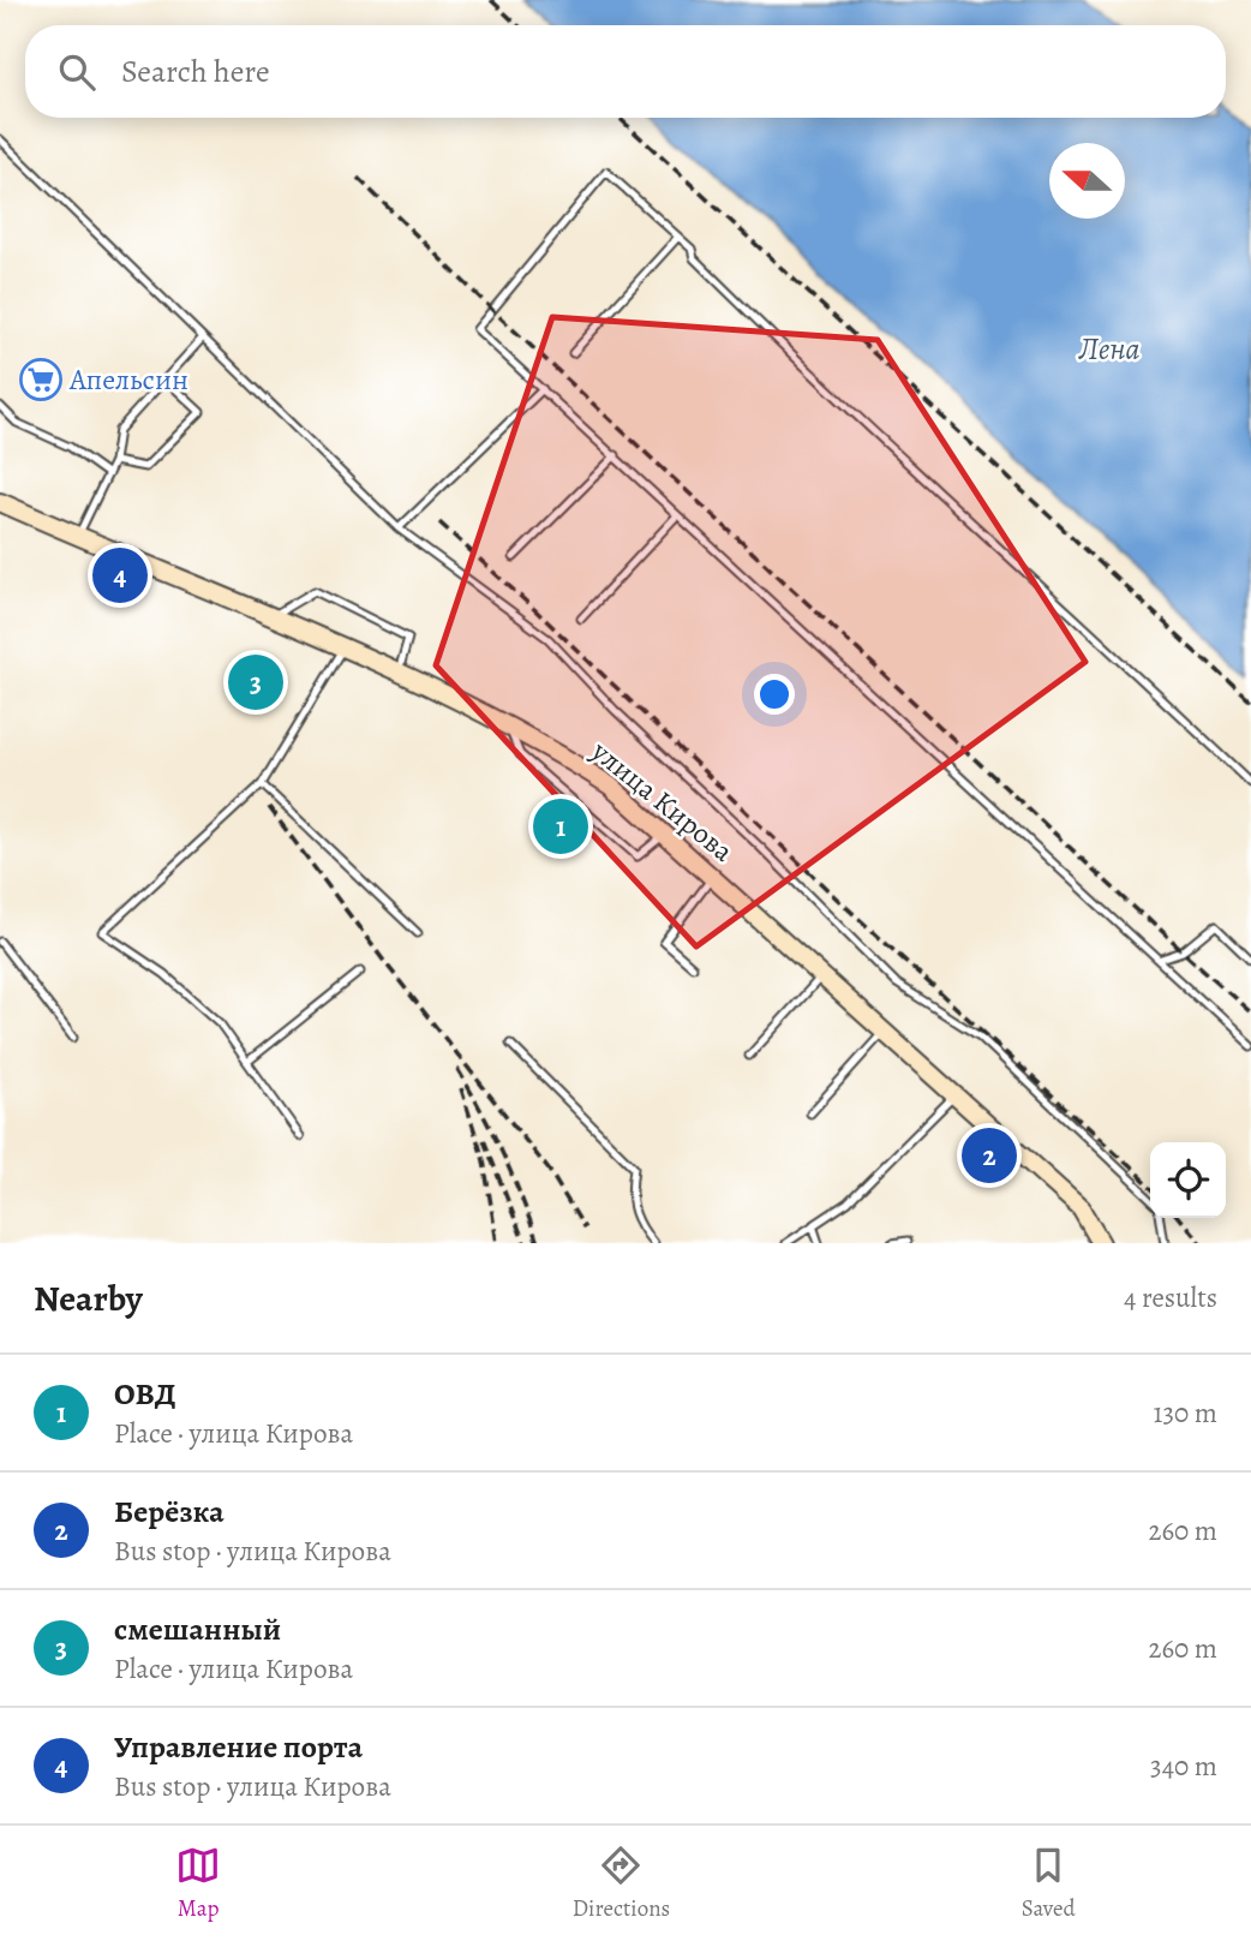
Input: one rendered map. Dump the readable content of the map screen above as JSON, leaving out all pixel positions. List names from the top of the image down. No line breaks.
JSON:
{"streets":{"main road":["улица Кирова"]},"water":["Лена"],"places":{"supermarket":["Апельсин"]},"north":"left","page":{"search":"Search here","pins":["4","3","1","2"],"heading":["Nearby","4 results"],"list":[{"mark":"1","name":"ОВД","note":"Place · улица Кирова","value":"130 m"},{"mark":"2","name":"Берёзка","note":"Bus stop · улица Кирова","value":"260 m"},{"mark":"3","name":"смешанный","note":"Place · улица Кирова","value":"260 m"},{"mark":"4","name":"Управление порта","note":"Bus stop · улица Кирова","value":"340 m"}],"nav":["Map","Directions","Saved"]}}
